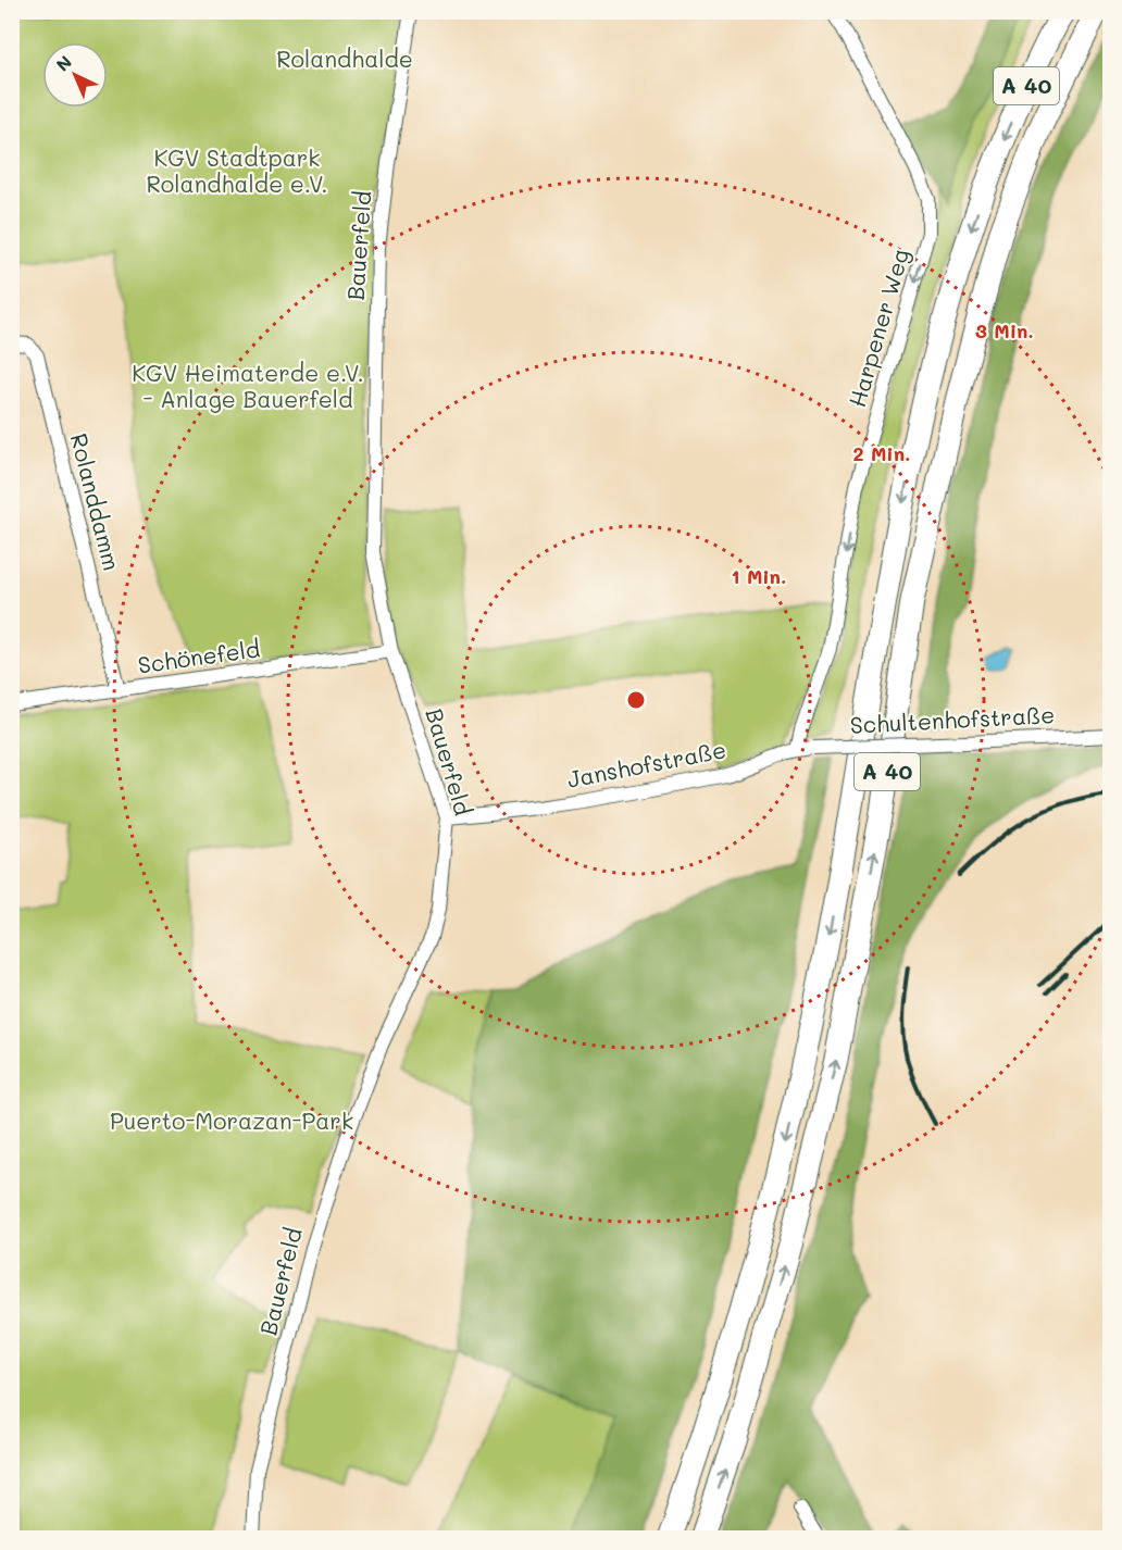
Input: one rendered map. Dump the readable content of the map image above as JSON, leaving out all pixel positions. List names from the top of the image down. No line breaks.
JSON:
{"streets":{"highway":["A 40"],"street":["Bauerfeld","Harpener Weg","Rolanddamm","Schönefeld","Schultenhofstraße","Janshofstraße"]},"crossings":[["Bauerfeld","Schönefeld"],["Bauerfeld","Janshofstraße"],["Harpener Weg","Schultenhofstraße"],["Harpener Weg","Janshofstraße"],["Rolanddamm","Schönefeld"],["Schultenhofstraße","Janshofstraße"]],"one_way":["Harpener Weg"],"parks":["Rolandhalde","KGV Stadtpark Rolandhalde e.V.","KGV Heimaterde e.V. - Anlage Bauerfeld","Puerto-Morazan-Park"],"north":"top left","rings":["3 Min.","2 Min.","1 Min."]}
